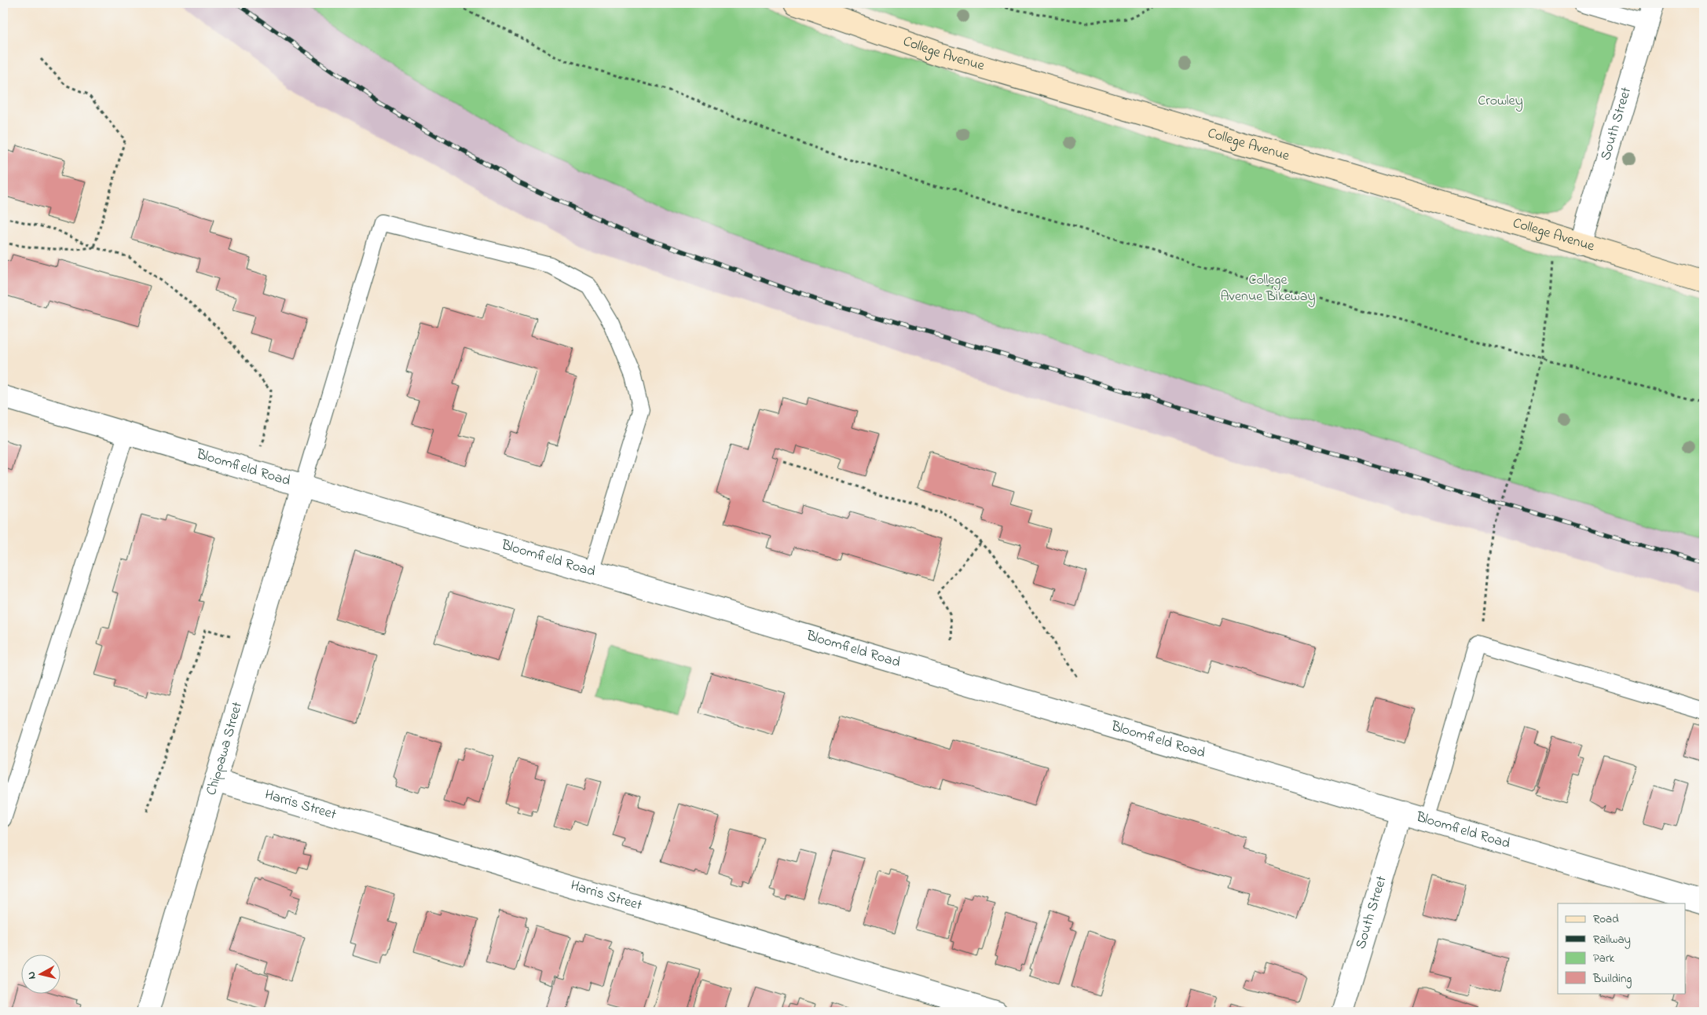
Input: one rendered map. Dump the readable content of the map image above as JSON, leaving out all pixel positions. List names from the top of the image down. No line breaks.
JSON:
{"streets":{"street":["College Avenue","South Street","Bloomfield Road","Chippawa Street","Harris Street"]},"crossings":[["College Avenue","South Street"],["South Street","Bloomfield Road"],["Bloomfield Road","Chippawa Street"],["Chippawa Street","Harris Street"]],"parks":["Crowley","College Avenue Bikeway"],"legend":["Road","Railway","Park","Building"],"north":"left"}
